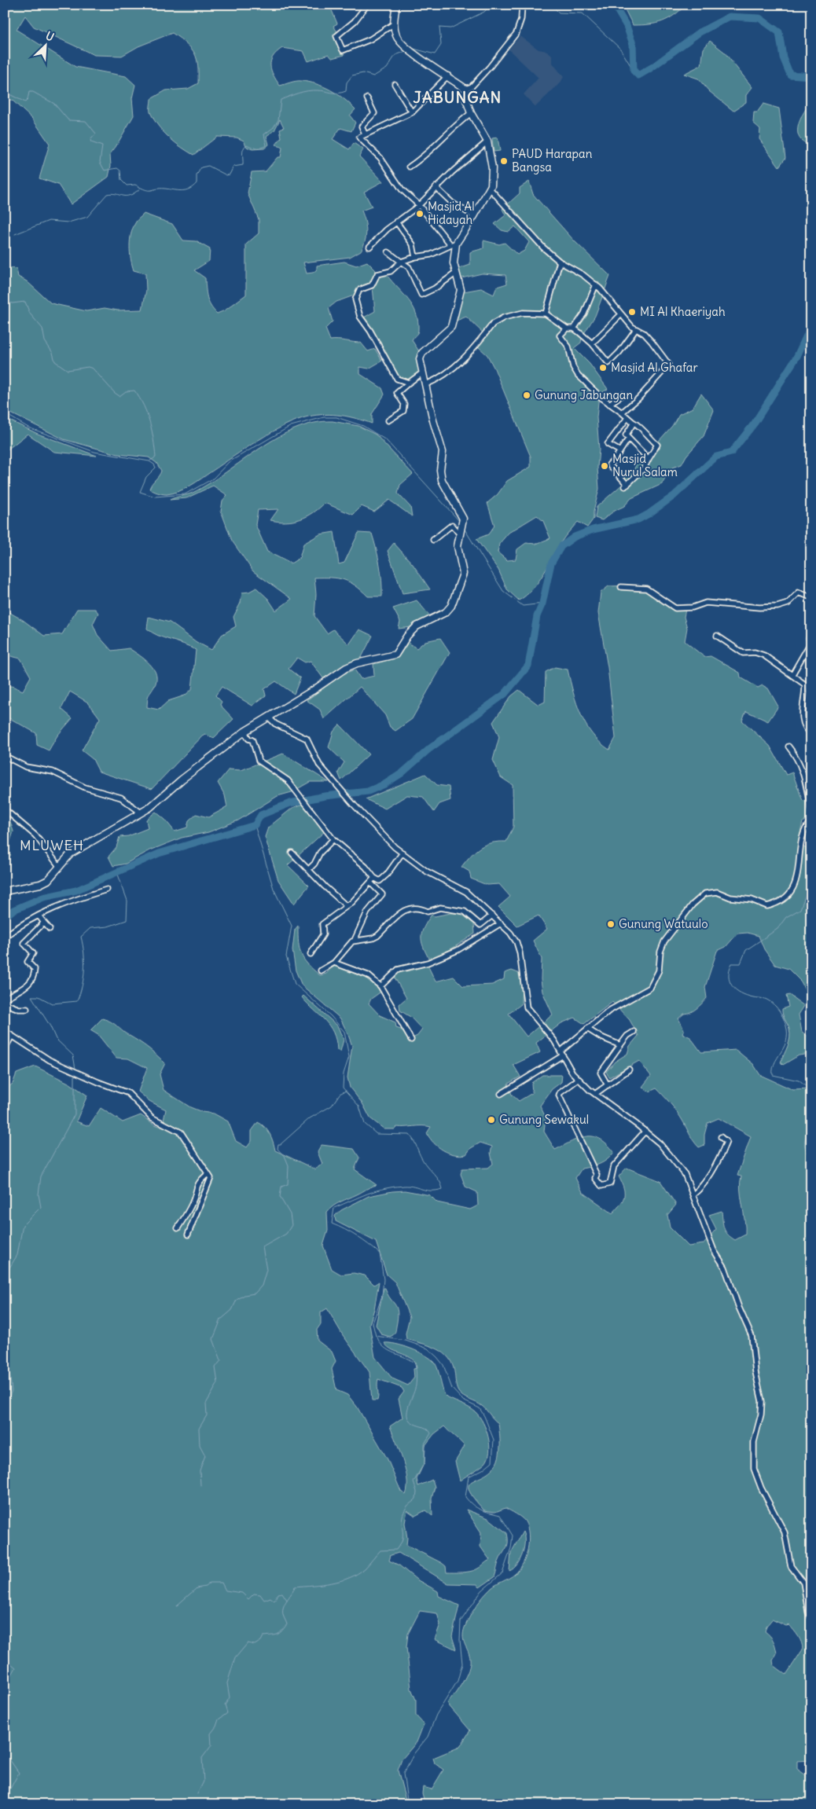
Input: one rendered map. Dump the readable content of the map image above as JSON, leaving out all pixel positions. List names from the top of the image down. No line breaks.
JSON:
{"districts":["JABUNGAN","MLUWEH"],"places":["PAUD Harapan Bangsa","Masjid Al Hidayah","MI Al Khaeriyah","Masjid Al Ghafar","Gunung Jabungan","Masjid Nurul Salam","Gunung Watuulo","Gunung Sewakul"],"north":"top right"}
